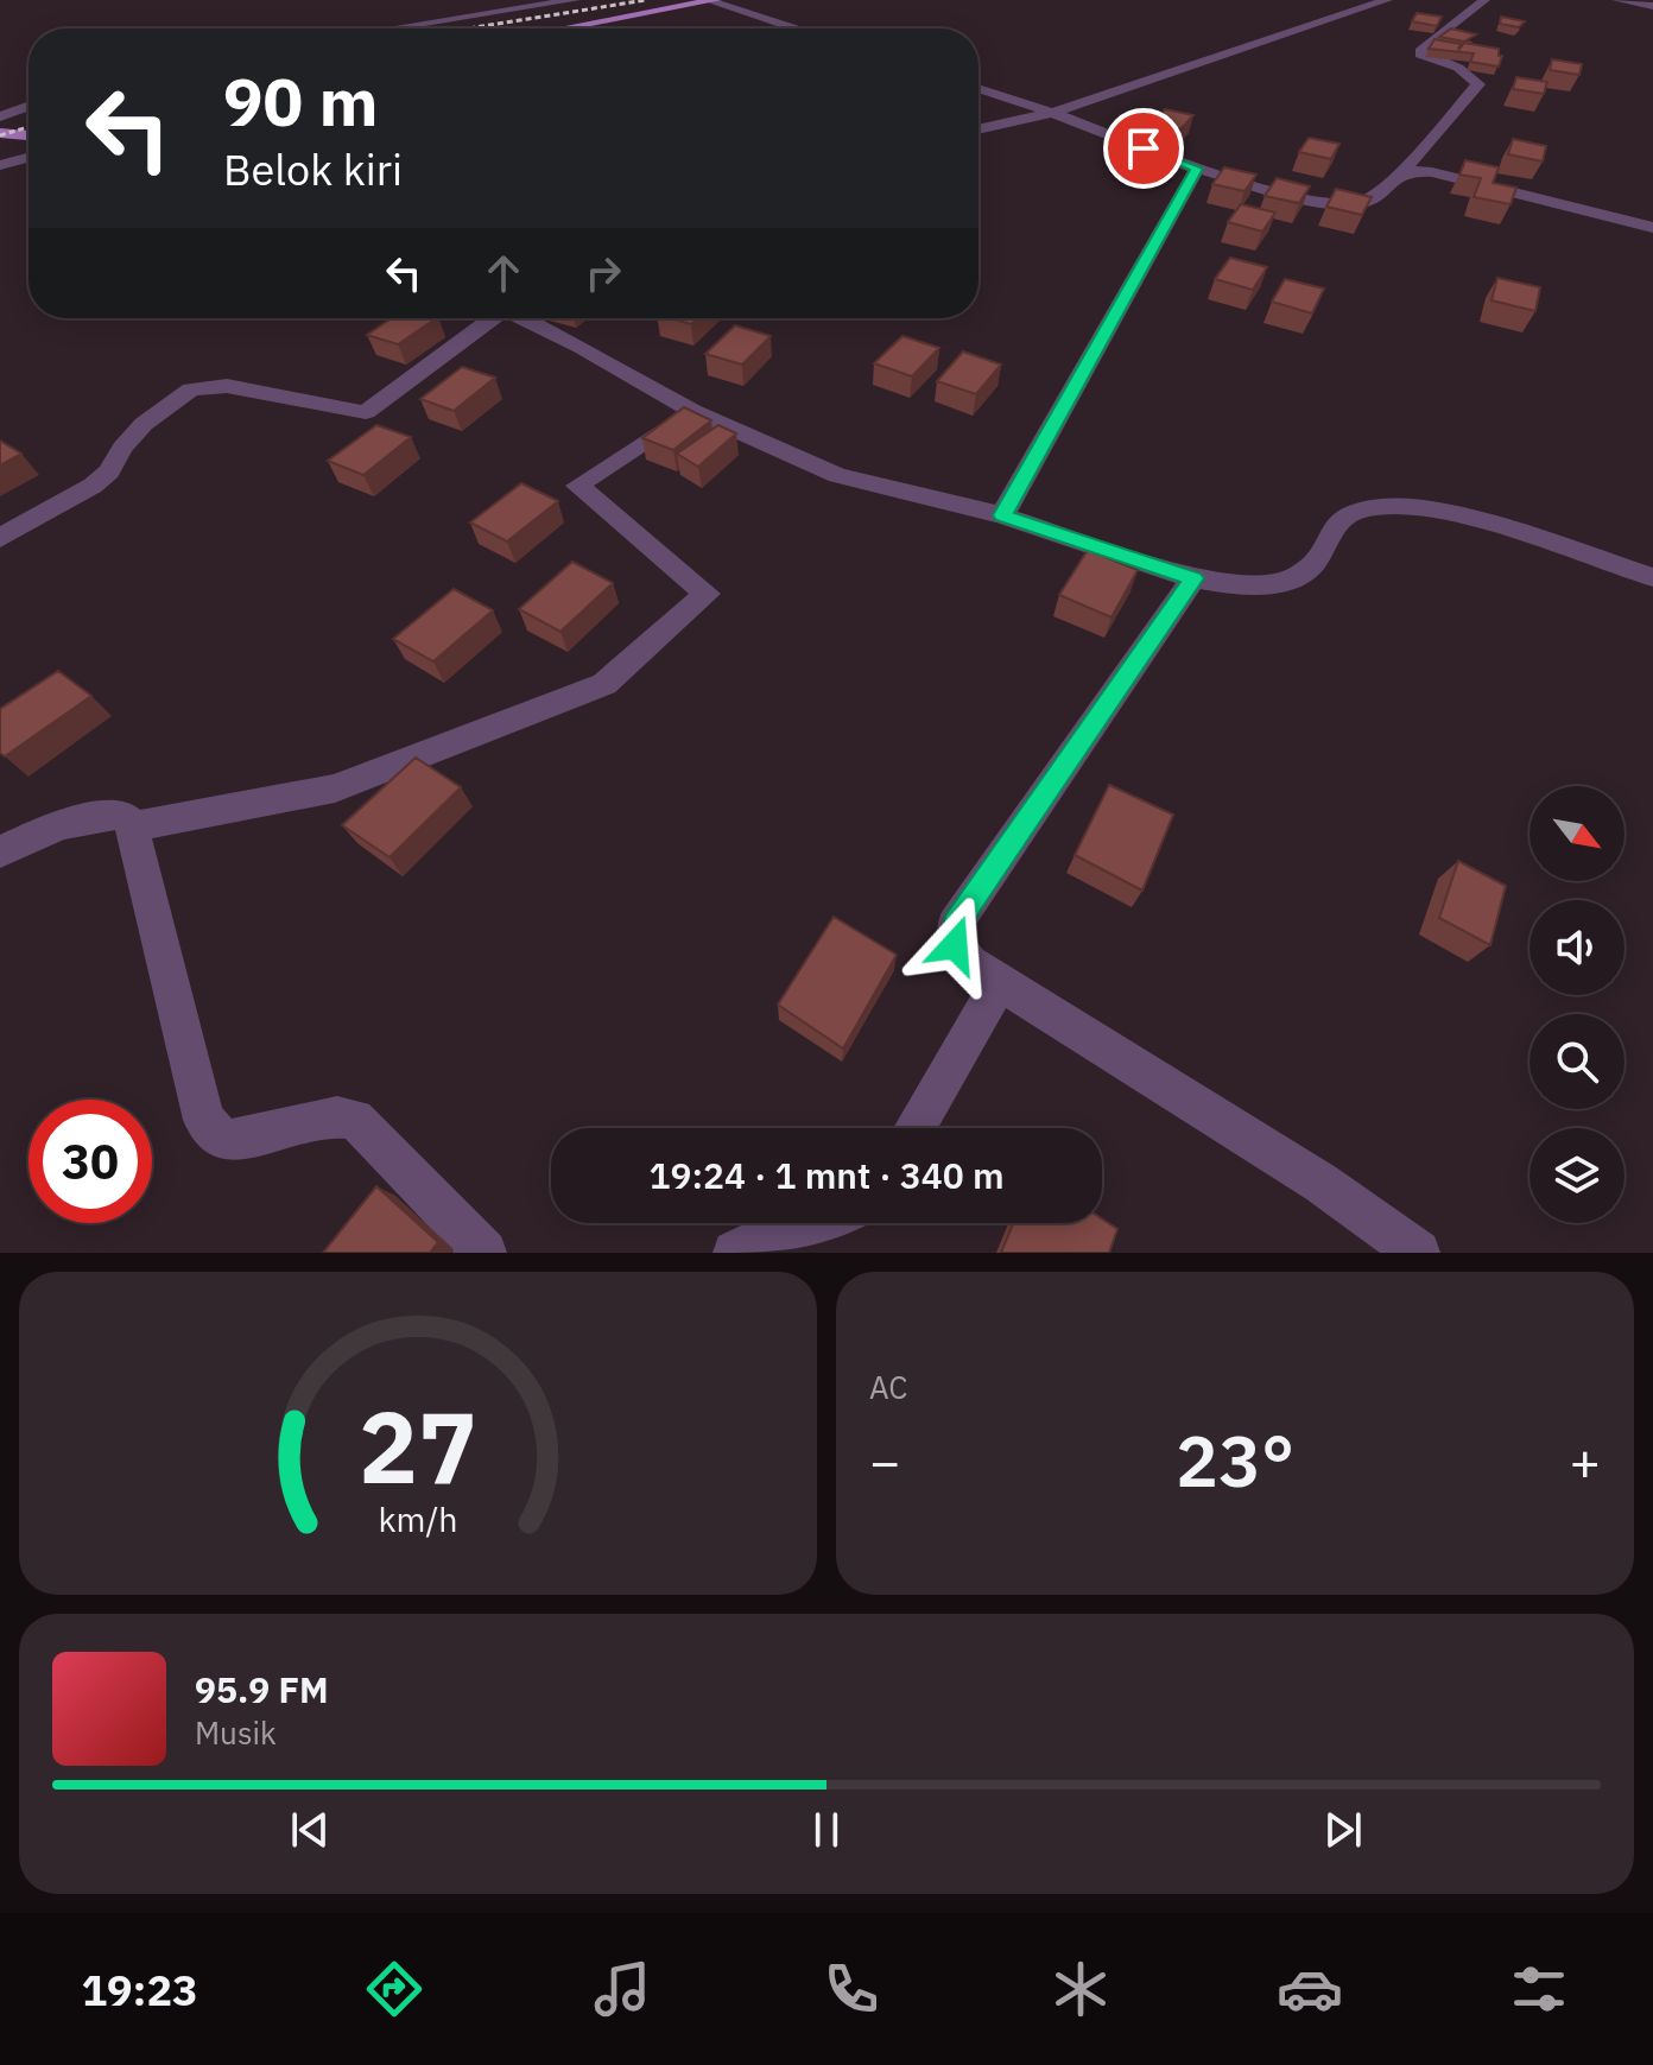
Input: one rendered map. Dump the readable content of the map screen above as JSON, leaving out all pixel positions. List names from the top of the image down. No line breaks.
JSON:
{"north":"bottom right","page":{"turn":["90 m","Belok kiri"],"limit":"30","trip":"19:24 · 1 mnt · 340 m","tile":"AC","heat":["−","23°","+"],"song":["95.9 FM","Musik"],"tabs":"19:23","gauge":["27","km/h"]}}
